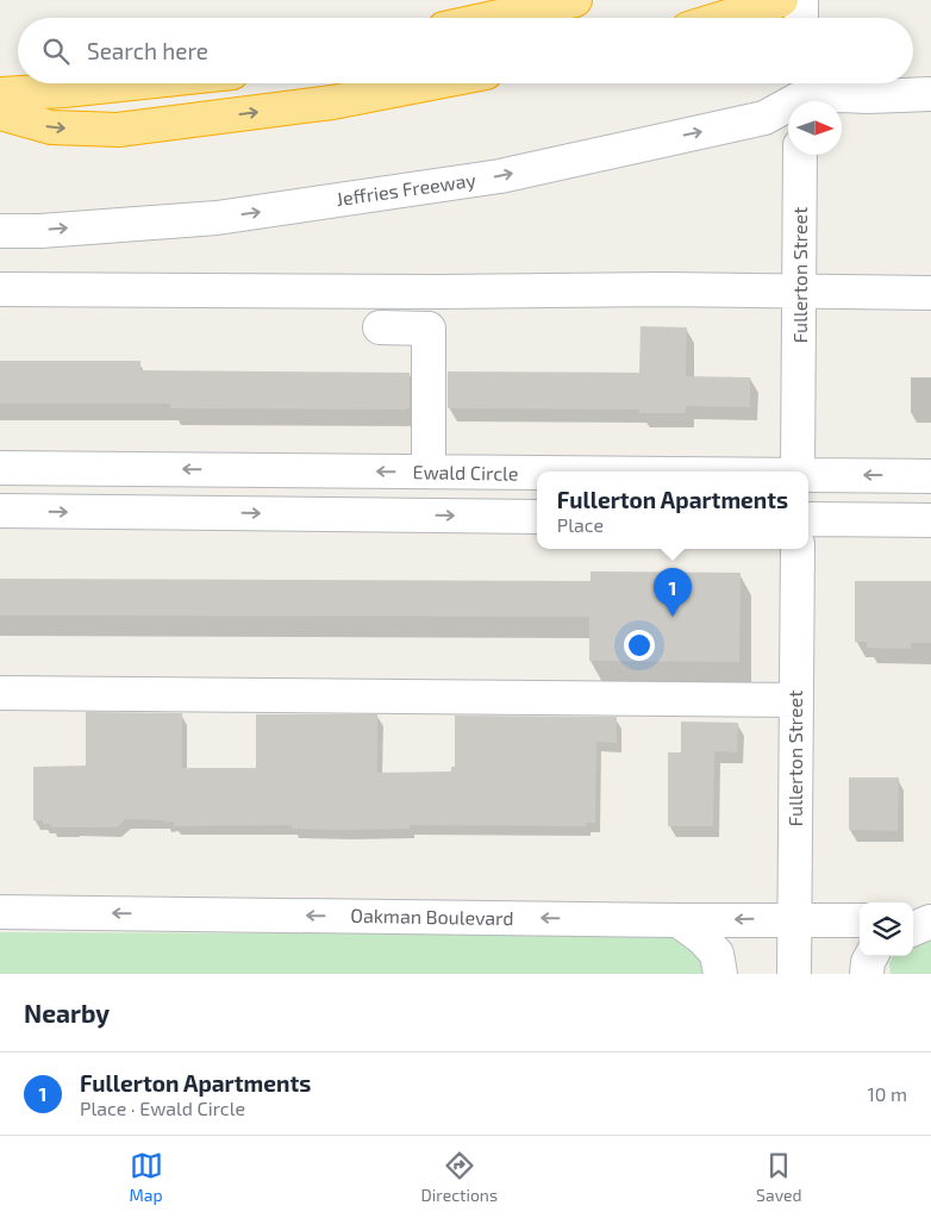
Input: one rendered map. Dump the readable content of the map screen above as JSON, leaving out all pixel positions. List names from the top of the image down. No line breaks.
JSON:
{"streets":{"street":["Jeffries Freeway","Fullerton Street","Ewald Circle","Oakman Boulevard"]},"crossings":[["Fullerton Street","Oakman Boulevard"]],"north":"right","page":{"search":"Search here","popup":["Fullerton Apartments","Place"],"pins":"1","heading":"Nearby","list":[{"mark":"1","name":"Fullerton Apartments","note":"Place · Ewald Circle","value":"10 m"}],"nav":["Map","Directions","Saved"]}}
